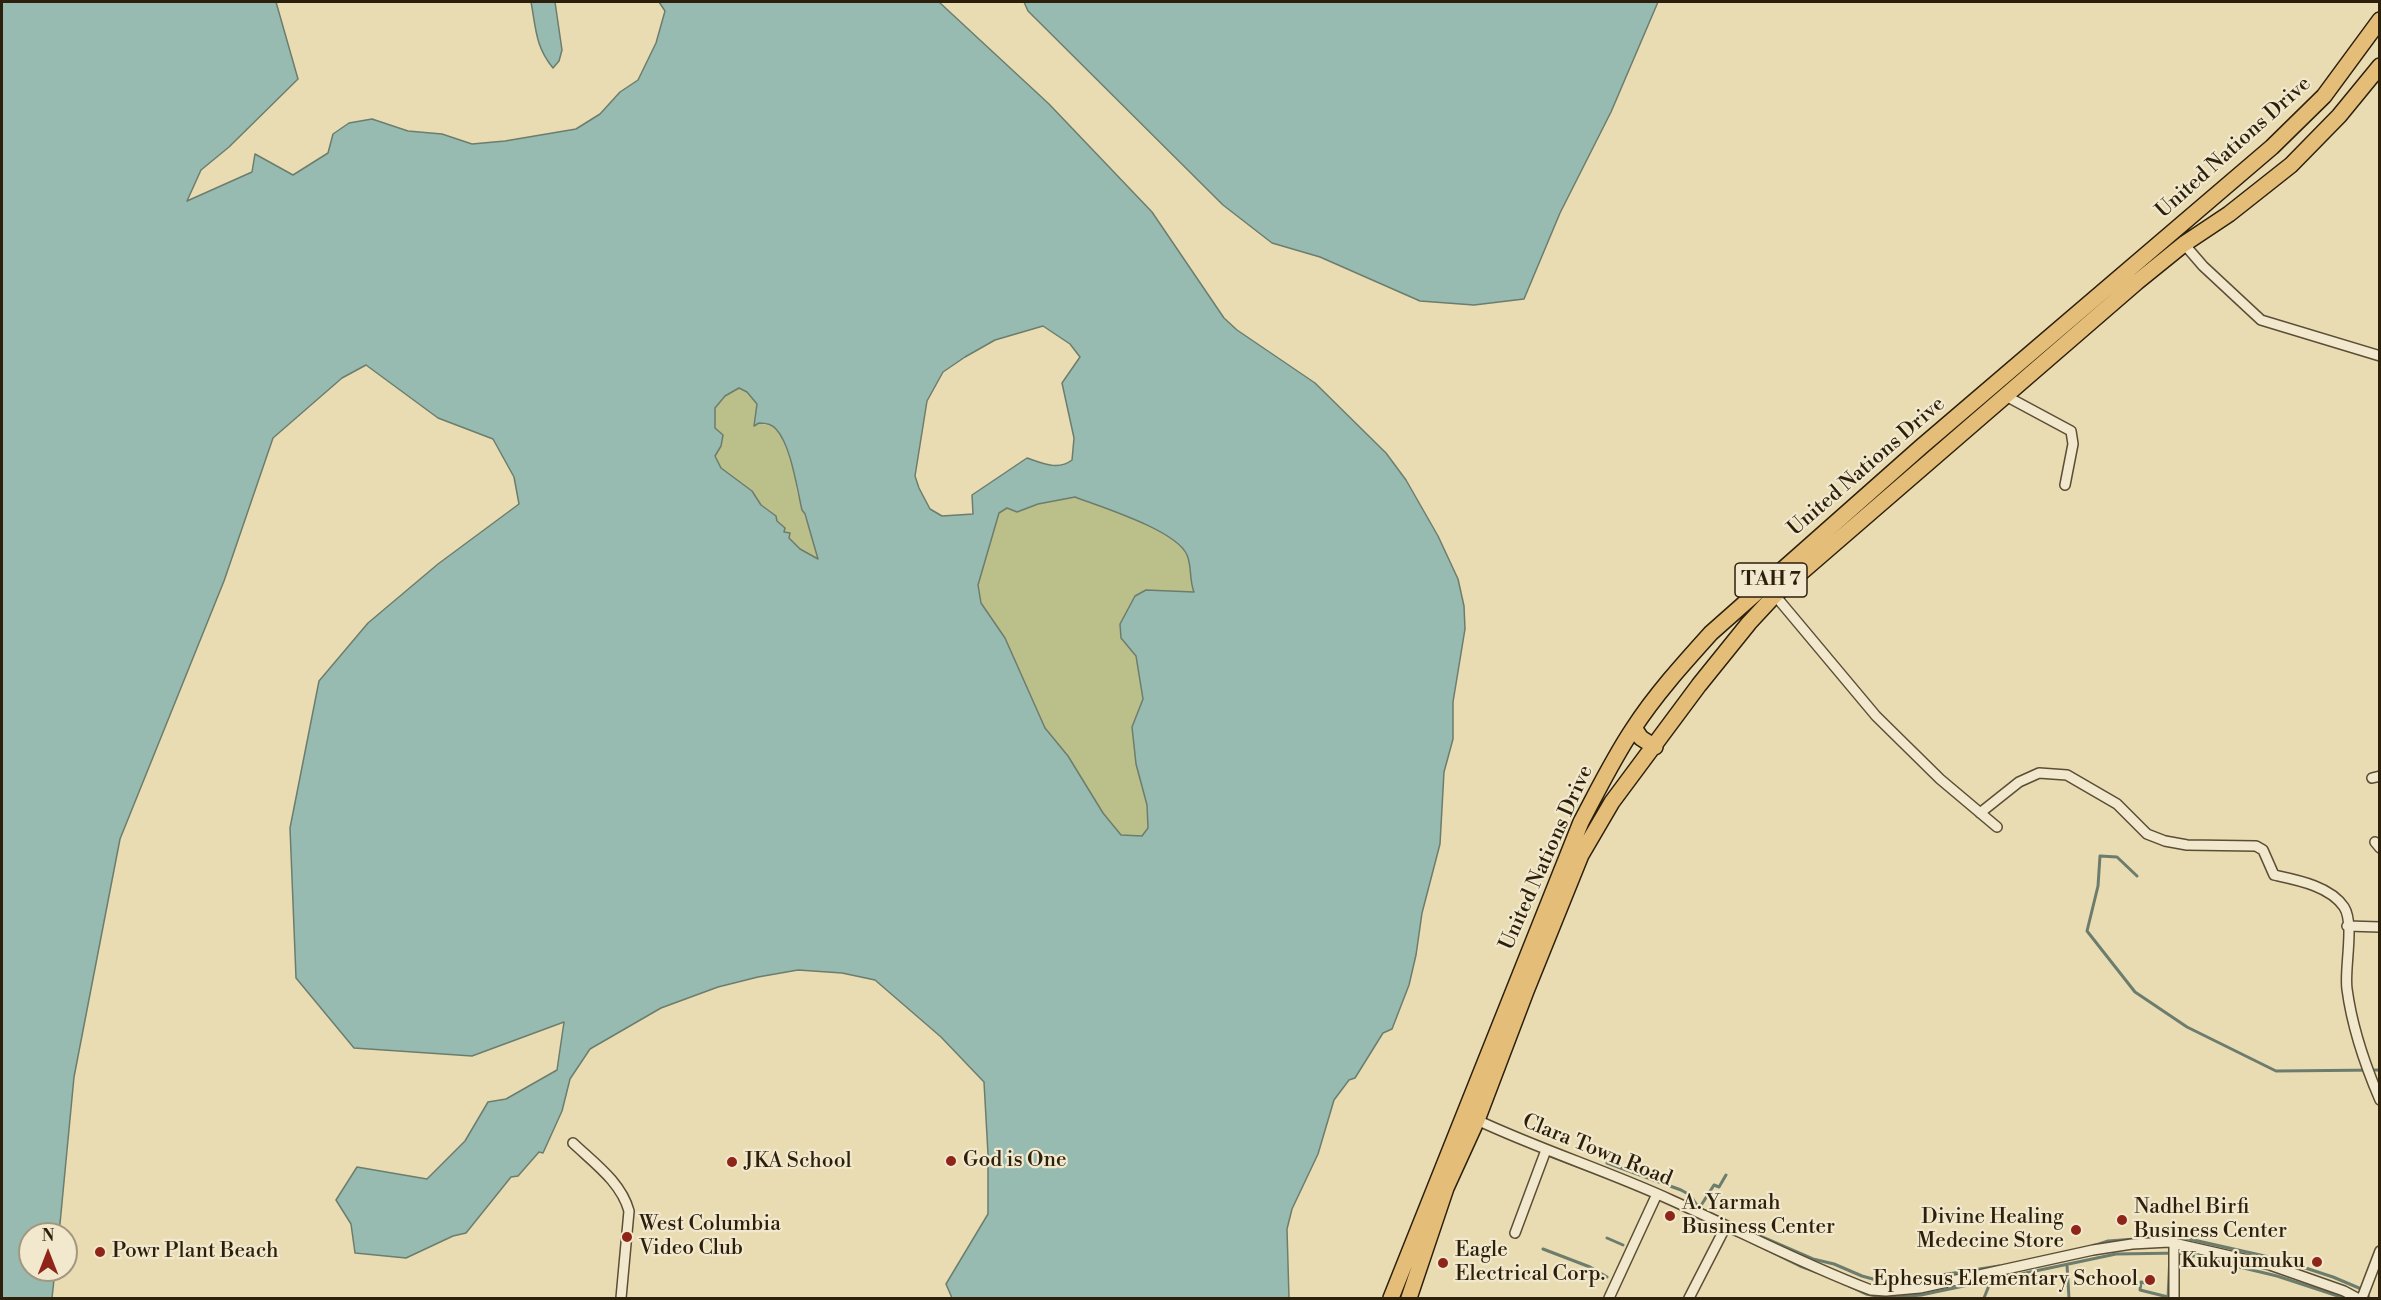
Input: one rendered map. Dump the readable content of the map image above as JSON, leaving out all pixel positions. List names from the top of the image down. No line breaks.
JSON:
{"streets":{"highway":["United Nations Drive","TAH 7"],"street":["Clara Town Road"]},"crossings":[["United Nations Drive","Clara Town Road"]],"places":["God is One","JKA School","A. Yarmah Business Center","Nadhel Birfi Business Center","Divine Healing Medecine Store","West Columbia Video Club","Powr Plant Beach","Kukujumuku","Eagle Electrical Corp.","Ephesus Elementary School"],"north":"top"}
